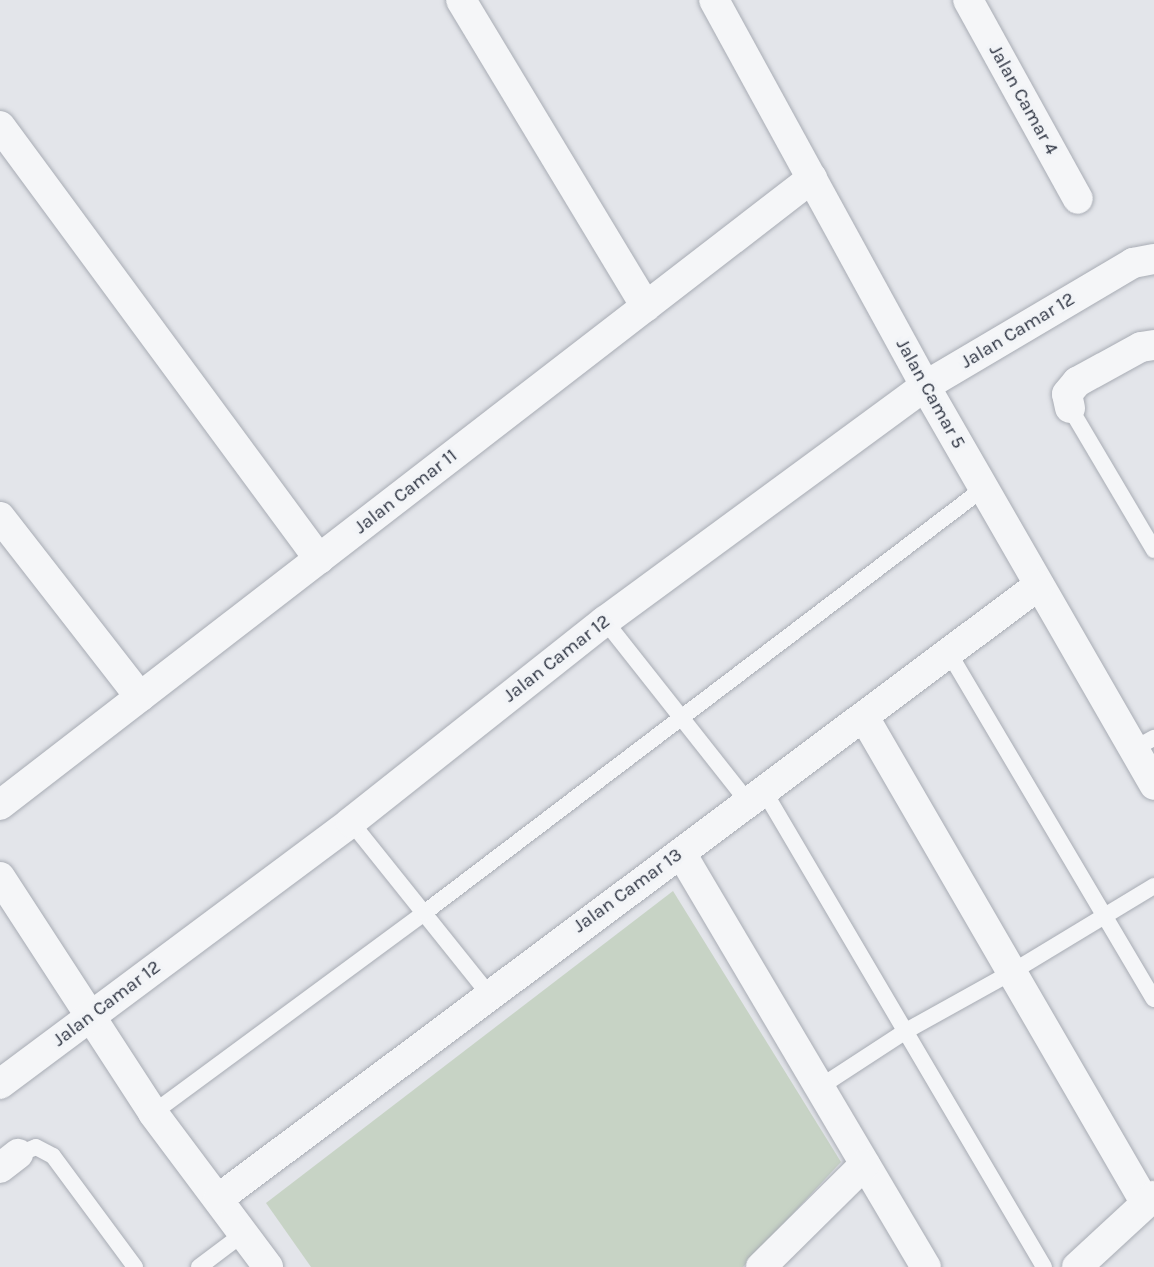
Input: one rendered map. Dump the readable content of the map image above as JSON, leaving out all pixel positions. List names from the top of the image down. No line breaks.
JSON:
{"streets":{"street":["Jalan Camar 4","Jalan Camar 12","Jalan Camar 5","Jalan Camar 11","Jalan Camar 13"]},"crossings":[["Jalan Camar 12","Jalan Camar 5"],["Jalan Camar 5","Jalan Camar 11"],["Jalan Camar 5","Jalan Camar 13"]]}
